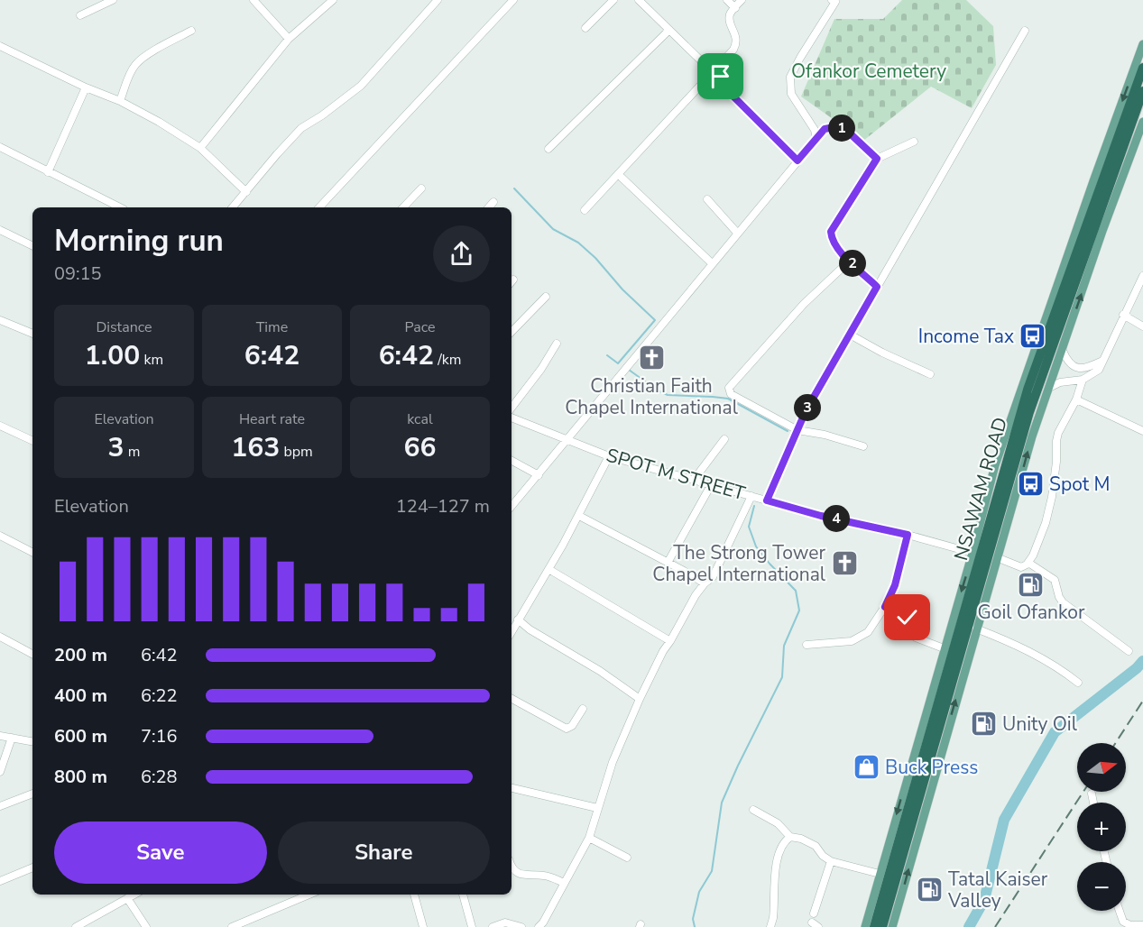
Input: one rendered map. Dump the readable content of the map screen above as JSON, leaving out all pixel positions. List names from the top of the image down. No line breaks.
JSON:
{"streets":{"highway":["NSAWAM ROAD"],"street":["SPOT M STREET"]},"parks":["Ofankor Cemetery"],"places":{"bus stop":["Income Tax","Spot M"],"church":["Christian Faith Chapel International","The Strong Tower Chapel International"],"fuel station":["Goil Ofankor","Unity Oil","Tatal Kaiser Valley"],"shop":["Buck Press"]},"north":"right","page":{"pins":["1","2","3","4"],"heading":["Morning run","09:15"],"stats":[["Distance","1.00 km"],["Time","6:42"],["Pace","6:42 /km"],["Elevation","3 m"],["Heart rate","163 bpm"],["kcal","66"]],"chart":["Elevation","124–127 m"],"list":[{"name":"200 m","note":"6:42"},{"name":"400 m","note":"6:22"},{"name":"600 m","note":"7:16"},{"name":"800 m","note":"6:28"}],"map_buttons":["+","−"],"buttons":["Save","Share"]}}
